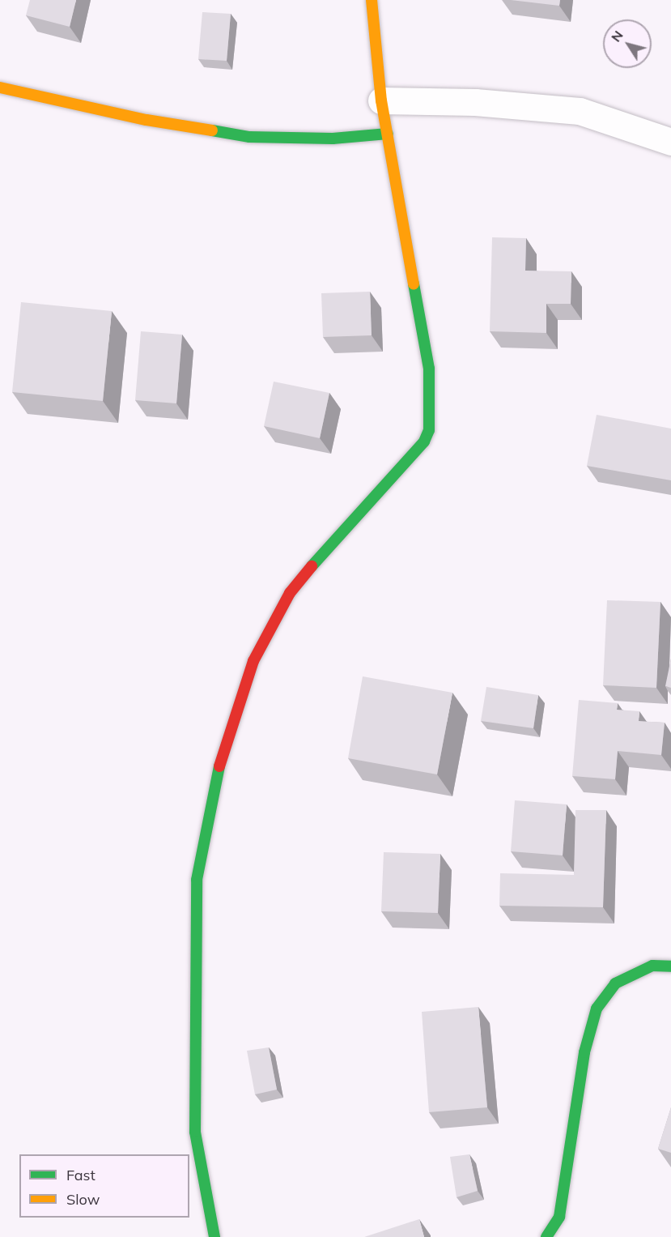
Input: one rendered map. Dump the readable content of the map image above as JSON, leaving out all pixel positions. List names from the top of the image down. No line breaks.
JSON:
{"legend":["Fast","Slow"],"north":"top left"}
